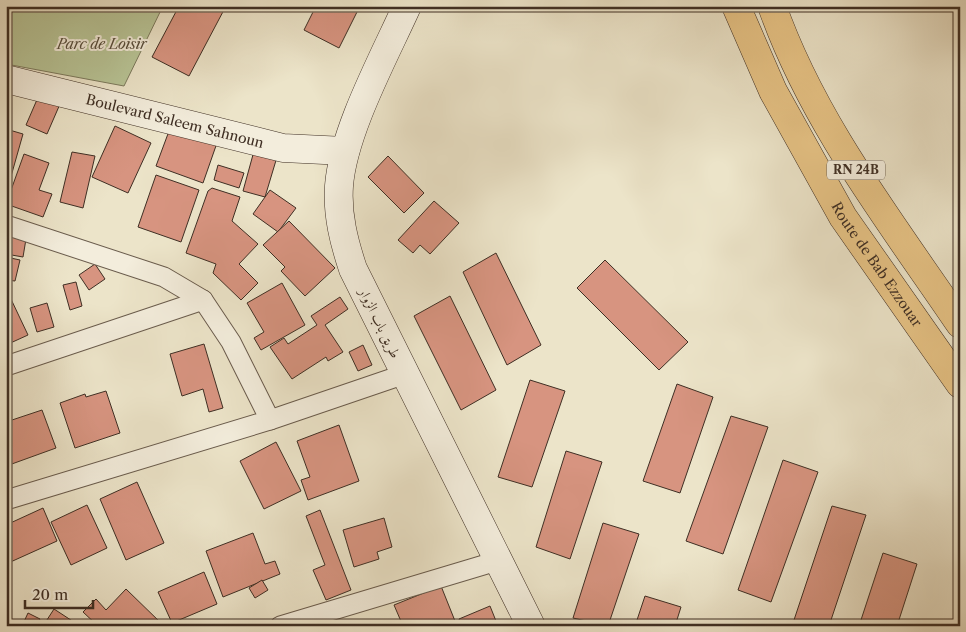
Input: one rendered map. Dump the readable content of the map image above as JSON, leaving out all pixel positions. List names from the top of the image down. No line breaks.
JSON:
{"streets":{"main road":["RN 24B","Route de Bab Ezzouar"],"street":["Boulevard Saleem Sahnoun","طريق باب الزوار"]},"crossings":[["Boulevard Saleem Sahnoun","طريق باب الزوار"]],"parks":["Parc de Loisir"],"scale_bar":"20 m"}
